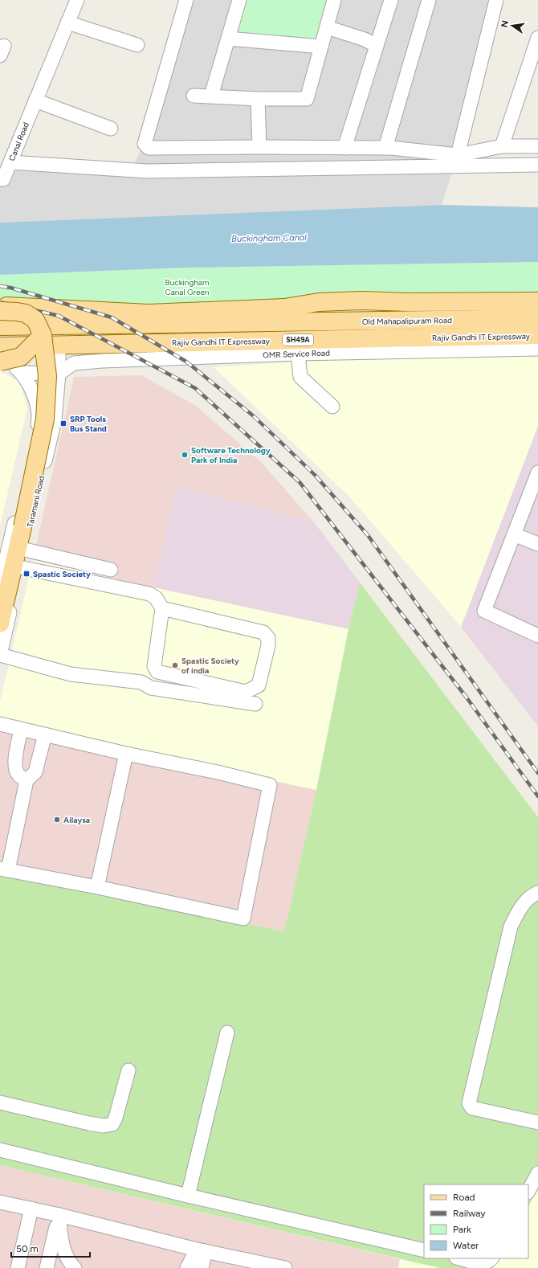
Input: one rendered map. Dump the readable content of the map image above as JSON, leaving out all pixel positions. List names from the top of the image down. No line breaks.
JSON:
{"streets":{"main road":["Old Mahapalipuram Road","Rajiv Gandhi IT Expressway","SH49A"],"street":["Canal Road","OMR Service Road","Taramani Road"]},"crossings":[["Rajiv Gandhi IT Expressway","OMR Service Road"],["Rajiv Gandhi IT Expressway","Taramani Road"],["OMR Service Road","Taramani Road"]],"water":["Buckingham Canal"],"parks":["Buckingham Canal Green"],"places":{"transit":["SRP Tools Bus Stand","Spastic Society"],"other":["Software Technology Park of India","Spastic Society of india","Ailaysa"]},"legend":["Road","Railway","Park","Water"],"scale_bar":"50 m","north":"left"}
